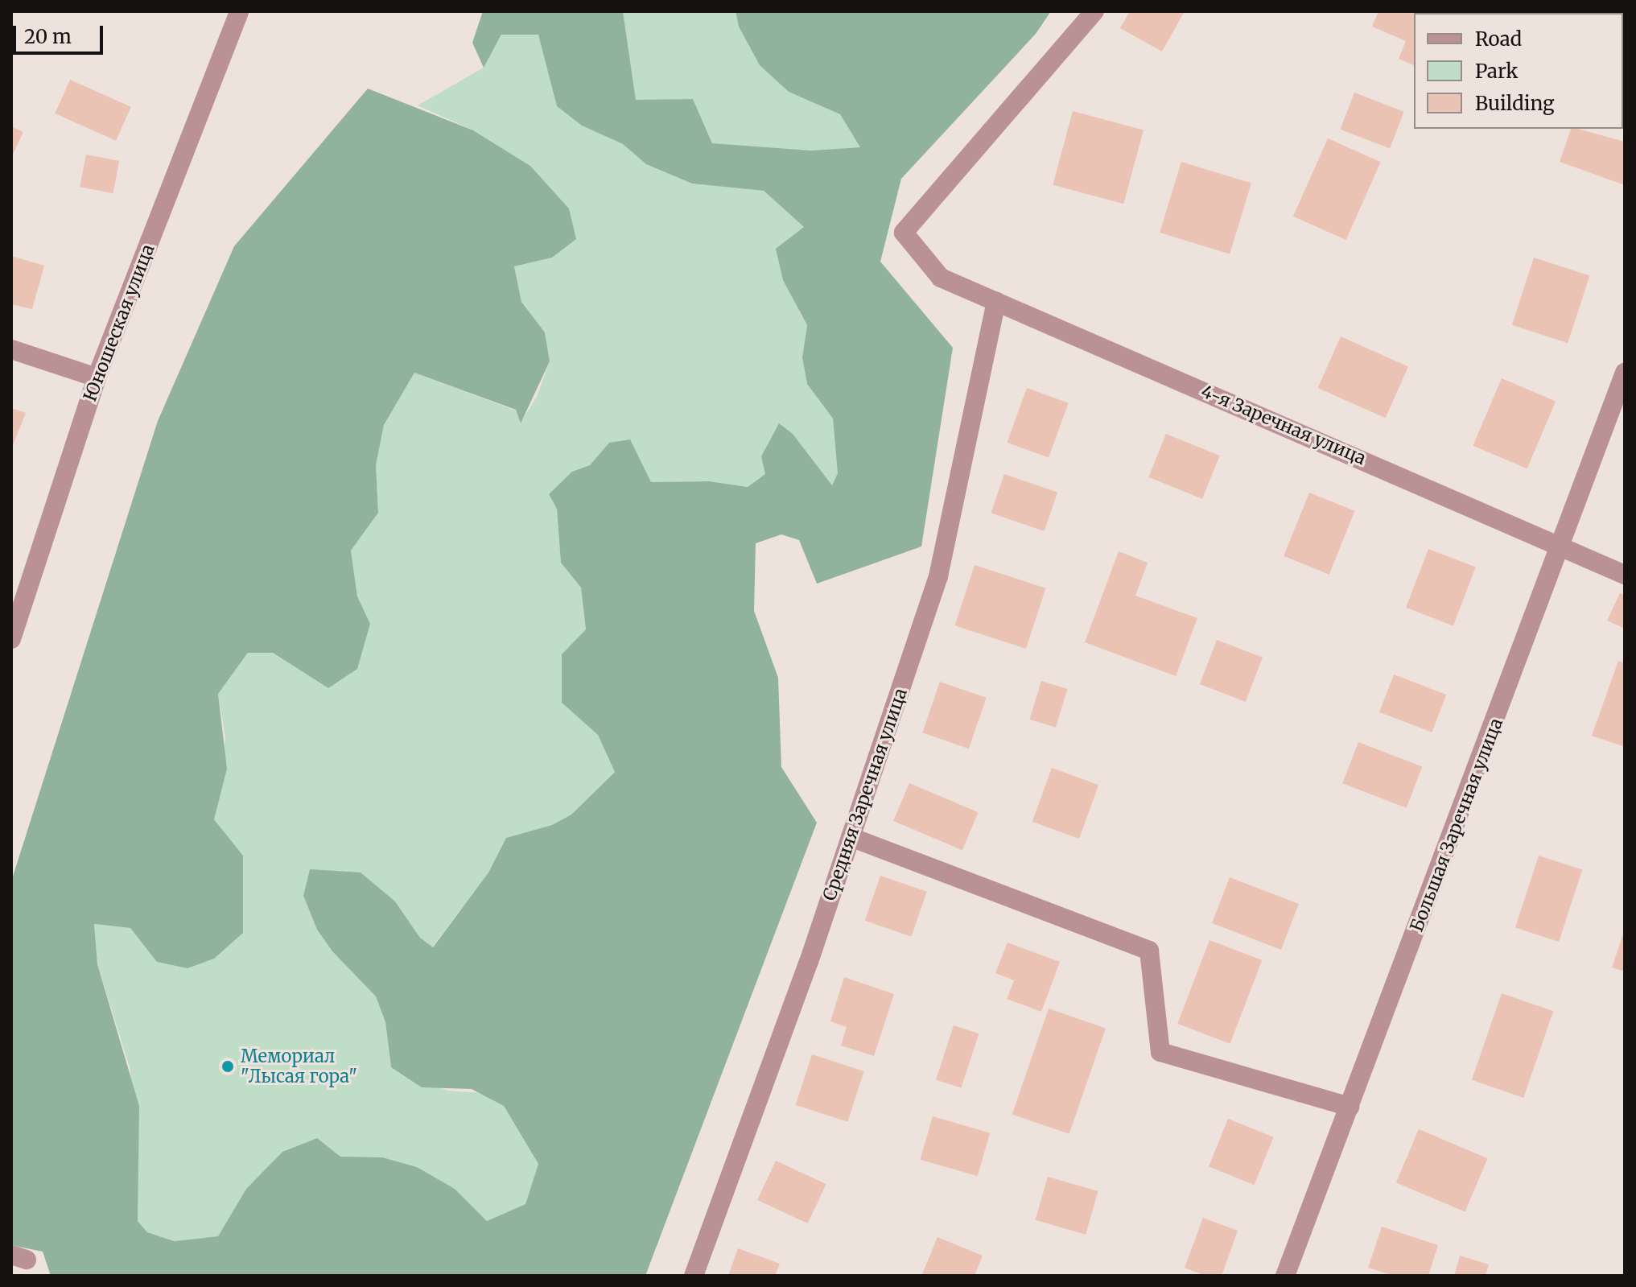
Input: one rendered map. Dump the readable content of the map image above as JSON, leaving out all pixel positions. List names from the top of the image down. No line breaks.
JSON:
{"streets":{"street":["Юношеская улица","4-я Заречная улица","Средняя Заречная улица","Большая Заречная улица"]},"crossings":[["4-я Заречная улица","Средняя Заречная улица"],["4-я Заречная улица","Большая Заречная улица"]],"places":["Мемориал \"Лысая гора\""],"legend":["Road","Park","Building"],"scale_bar":"20 m"}
